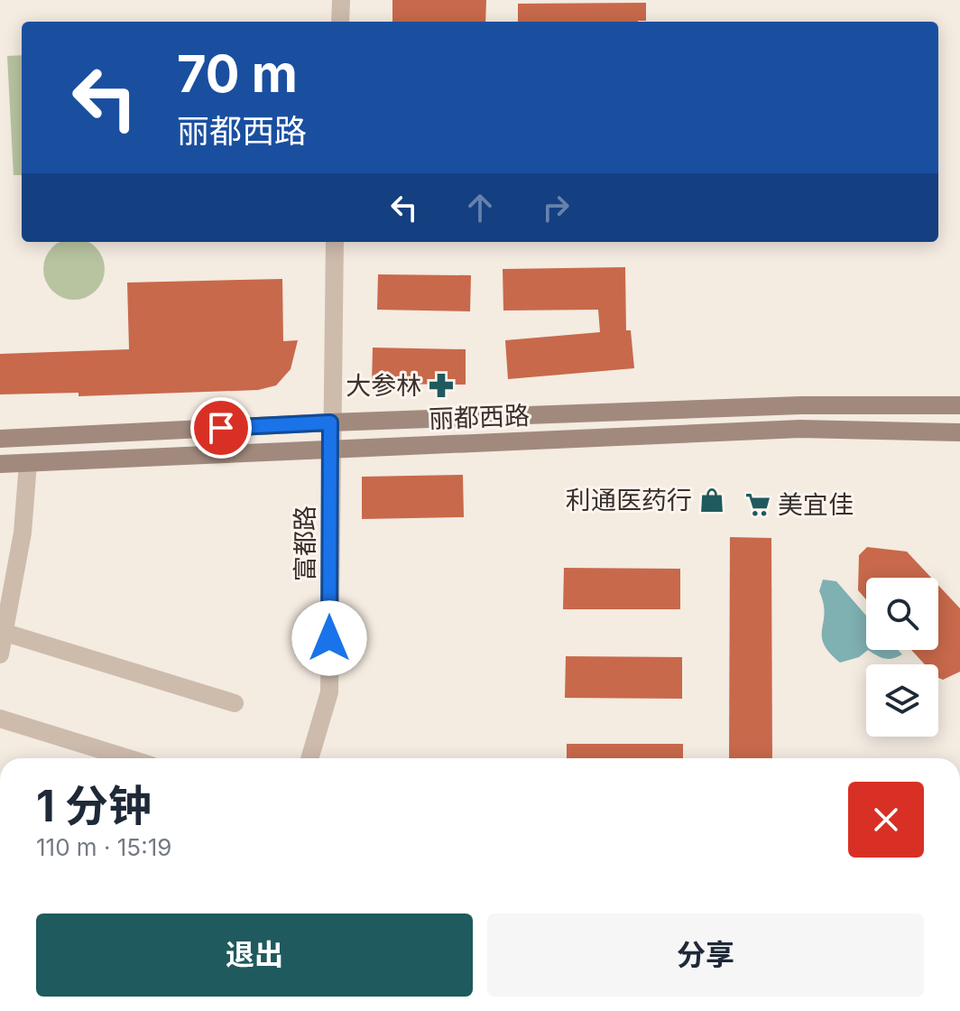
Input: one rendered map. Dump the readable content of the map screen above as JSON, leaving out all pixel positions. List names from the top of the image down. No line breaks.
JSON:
{"streets":{"main road":["丽都西路"],"street":["富都路"]},"crossings":[["丽都西路","富都路"]],"places":{"pharmacy":["大参林"],"shop":["利通医药行"],"supermarket":["美宜佳"]},"page":{"turn":["70 m","丽都西路"],"heading":["1 分钟","110 m · 15:19"],"buttons":["退出","分享"]}}
